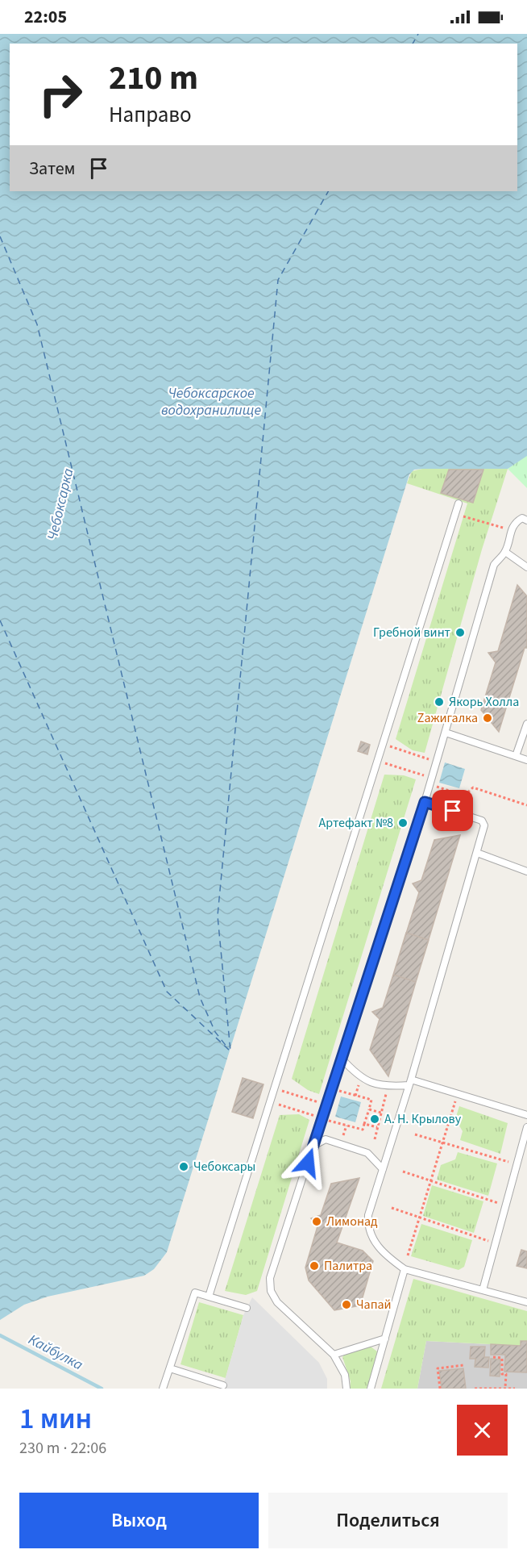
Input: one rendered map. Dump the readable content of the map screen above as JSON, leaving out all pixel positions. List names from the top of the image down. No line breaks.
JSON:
{"water":["Чебоксарское водохранилище","Чебоксарка","Кайбулка"],"places":["Гребной винт","Якорь Холла","Zажигалка","Артефакт №8","А. Н. Крылову","Чебоксары","Лимонад","Палитра","Чапай"],"page":{"status":"22:05","turn":["210 m","Направо"],"then":"Затем","heading":["1 мин","230 m · 22:06"],"buttons":["Выход","Поделиться"]}}
